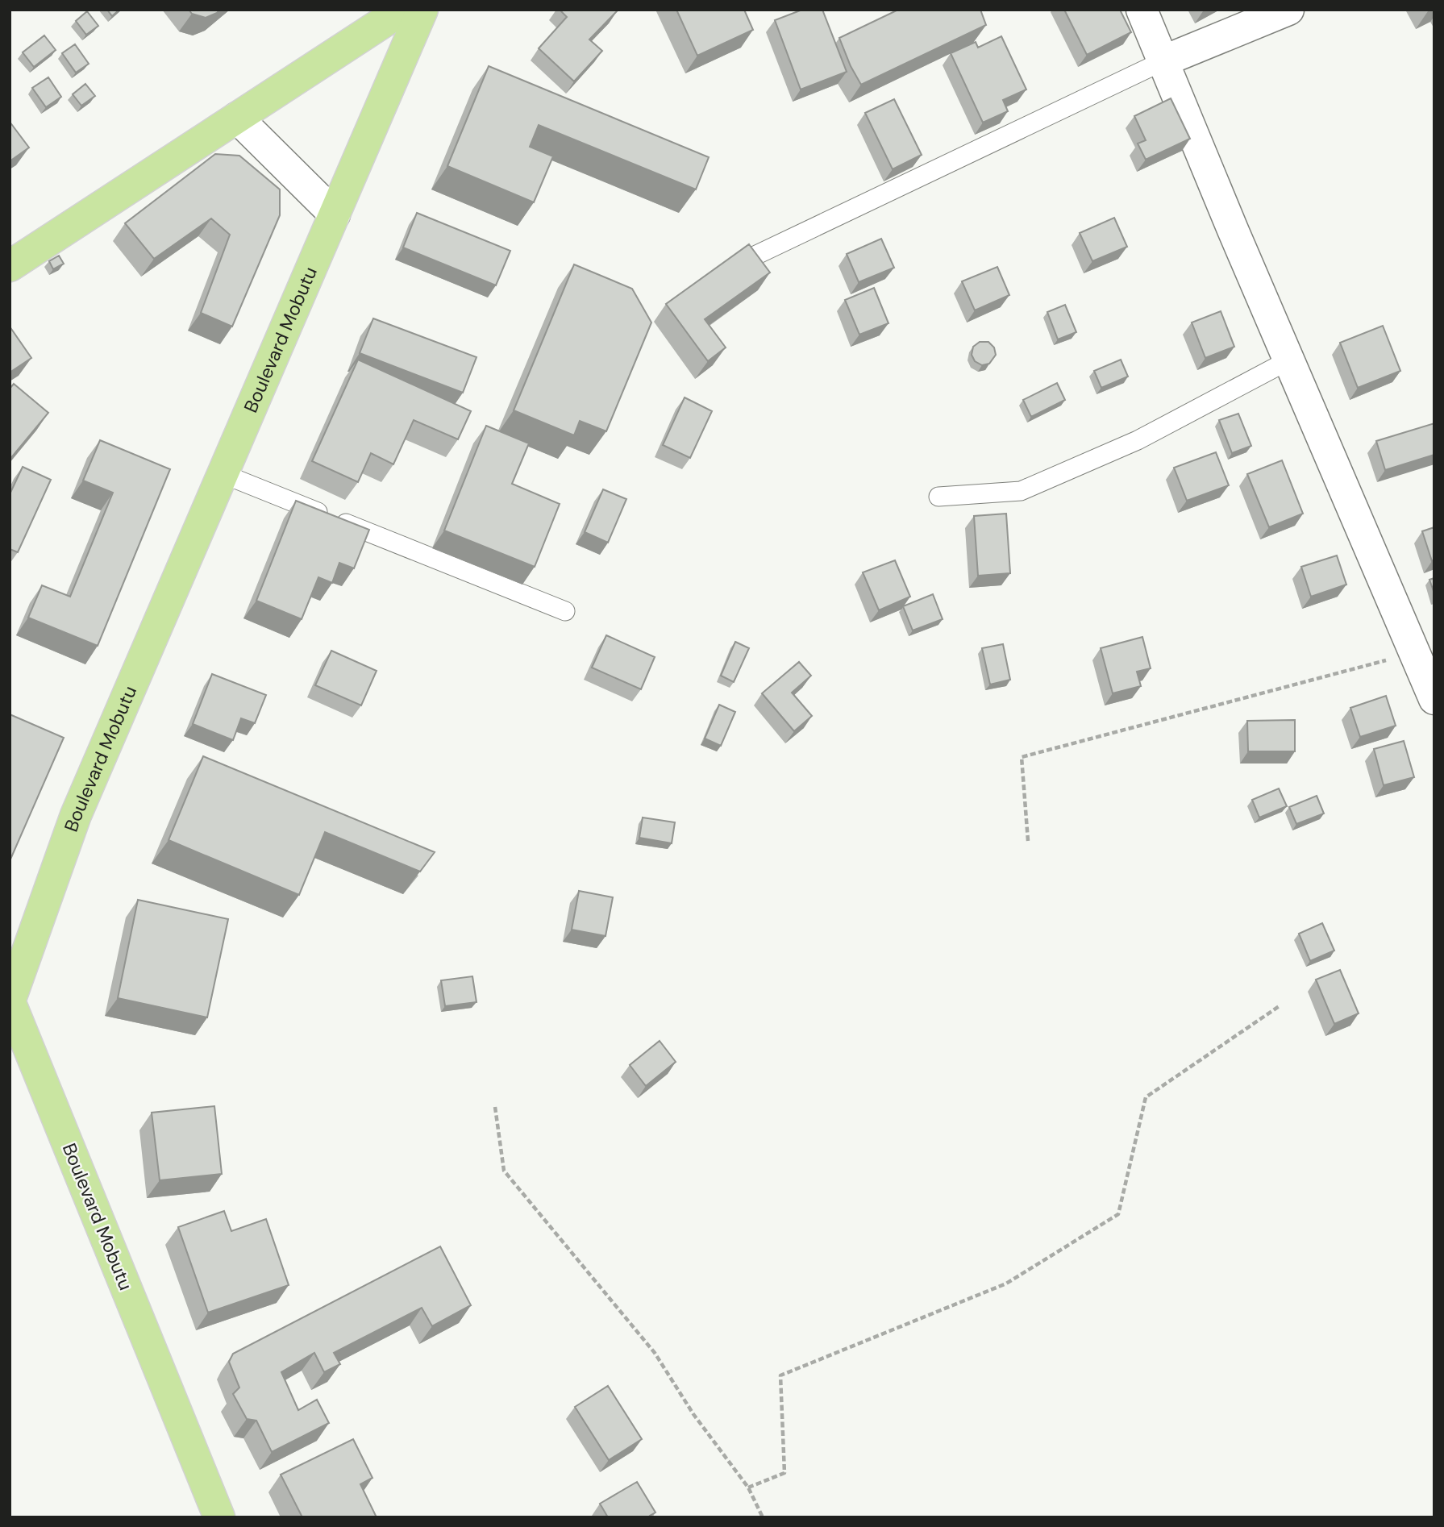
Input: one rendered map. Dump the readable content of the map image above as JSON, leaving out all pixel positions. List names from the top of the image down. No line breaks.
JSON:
{"streets":{"main road":["Boulevard Mobutu"]}}
